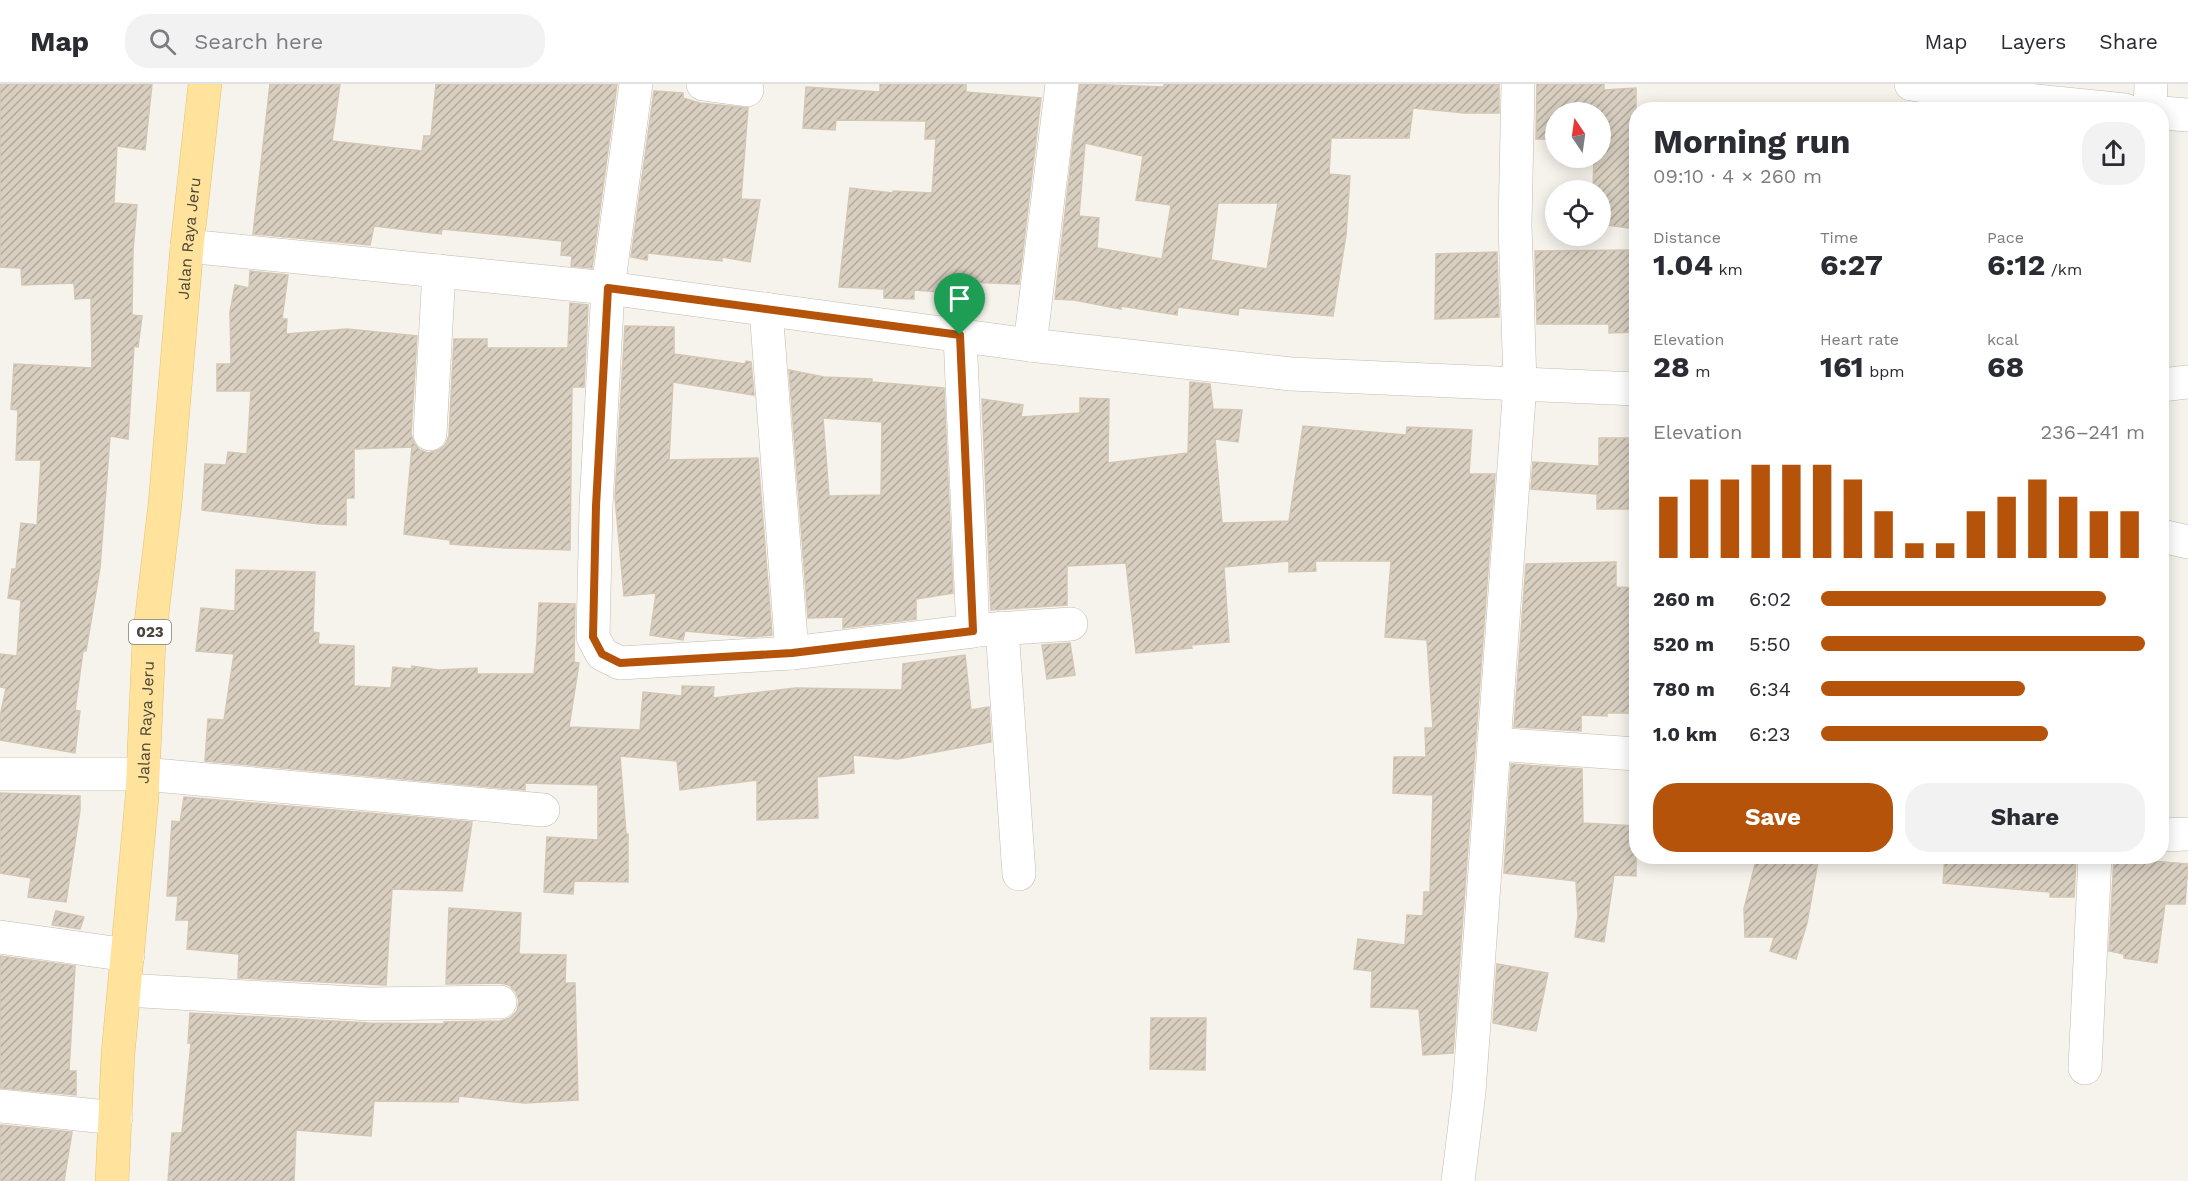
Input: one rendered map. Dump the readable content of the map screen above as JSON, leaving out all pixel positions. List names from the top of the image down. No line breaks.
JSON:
{"streets":{"main road":["Jalan Raya Jeru","023"]},"north":"top","page":{"header":"Map","search":"Search here","nav":["Map","Layers","Share"],"heading":["Morning run","09:10 · 4 × 260 m"],"stats":[["Distance","1.04 km"],["Time","6:27"],["Pace","6:12 /km"],["Elevation","28 m"],["Heart rate","161 bpm"],["kcal","68"]],"chart":["Elevation","236–241 m"],"list":[{"name":"260 m","note":"6:02"},{"name":"520 m","note":"5:50"},{"name":"780 m","note":"6:34"},{"name":"1.0 km","note":"6:23"}],"buttons":["Save","Share"]}}
